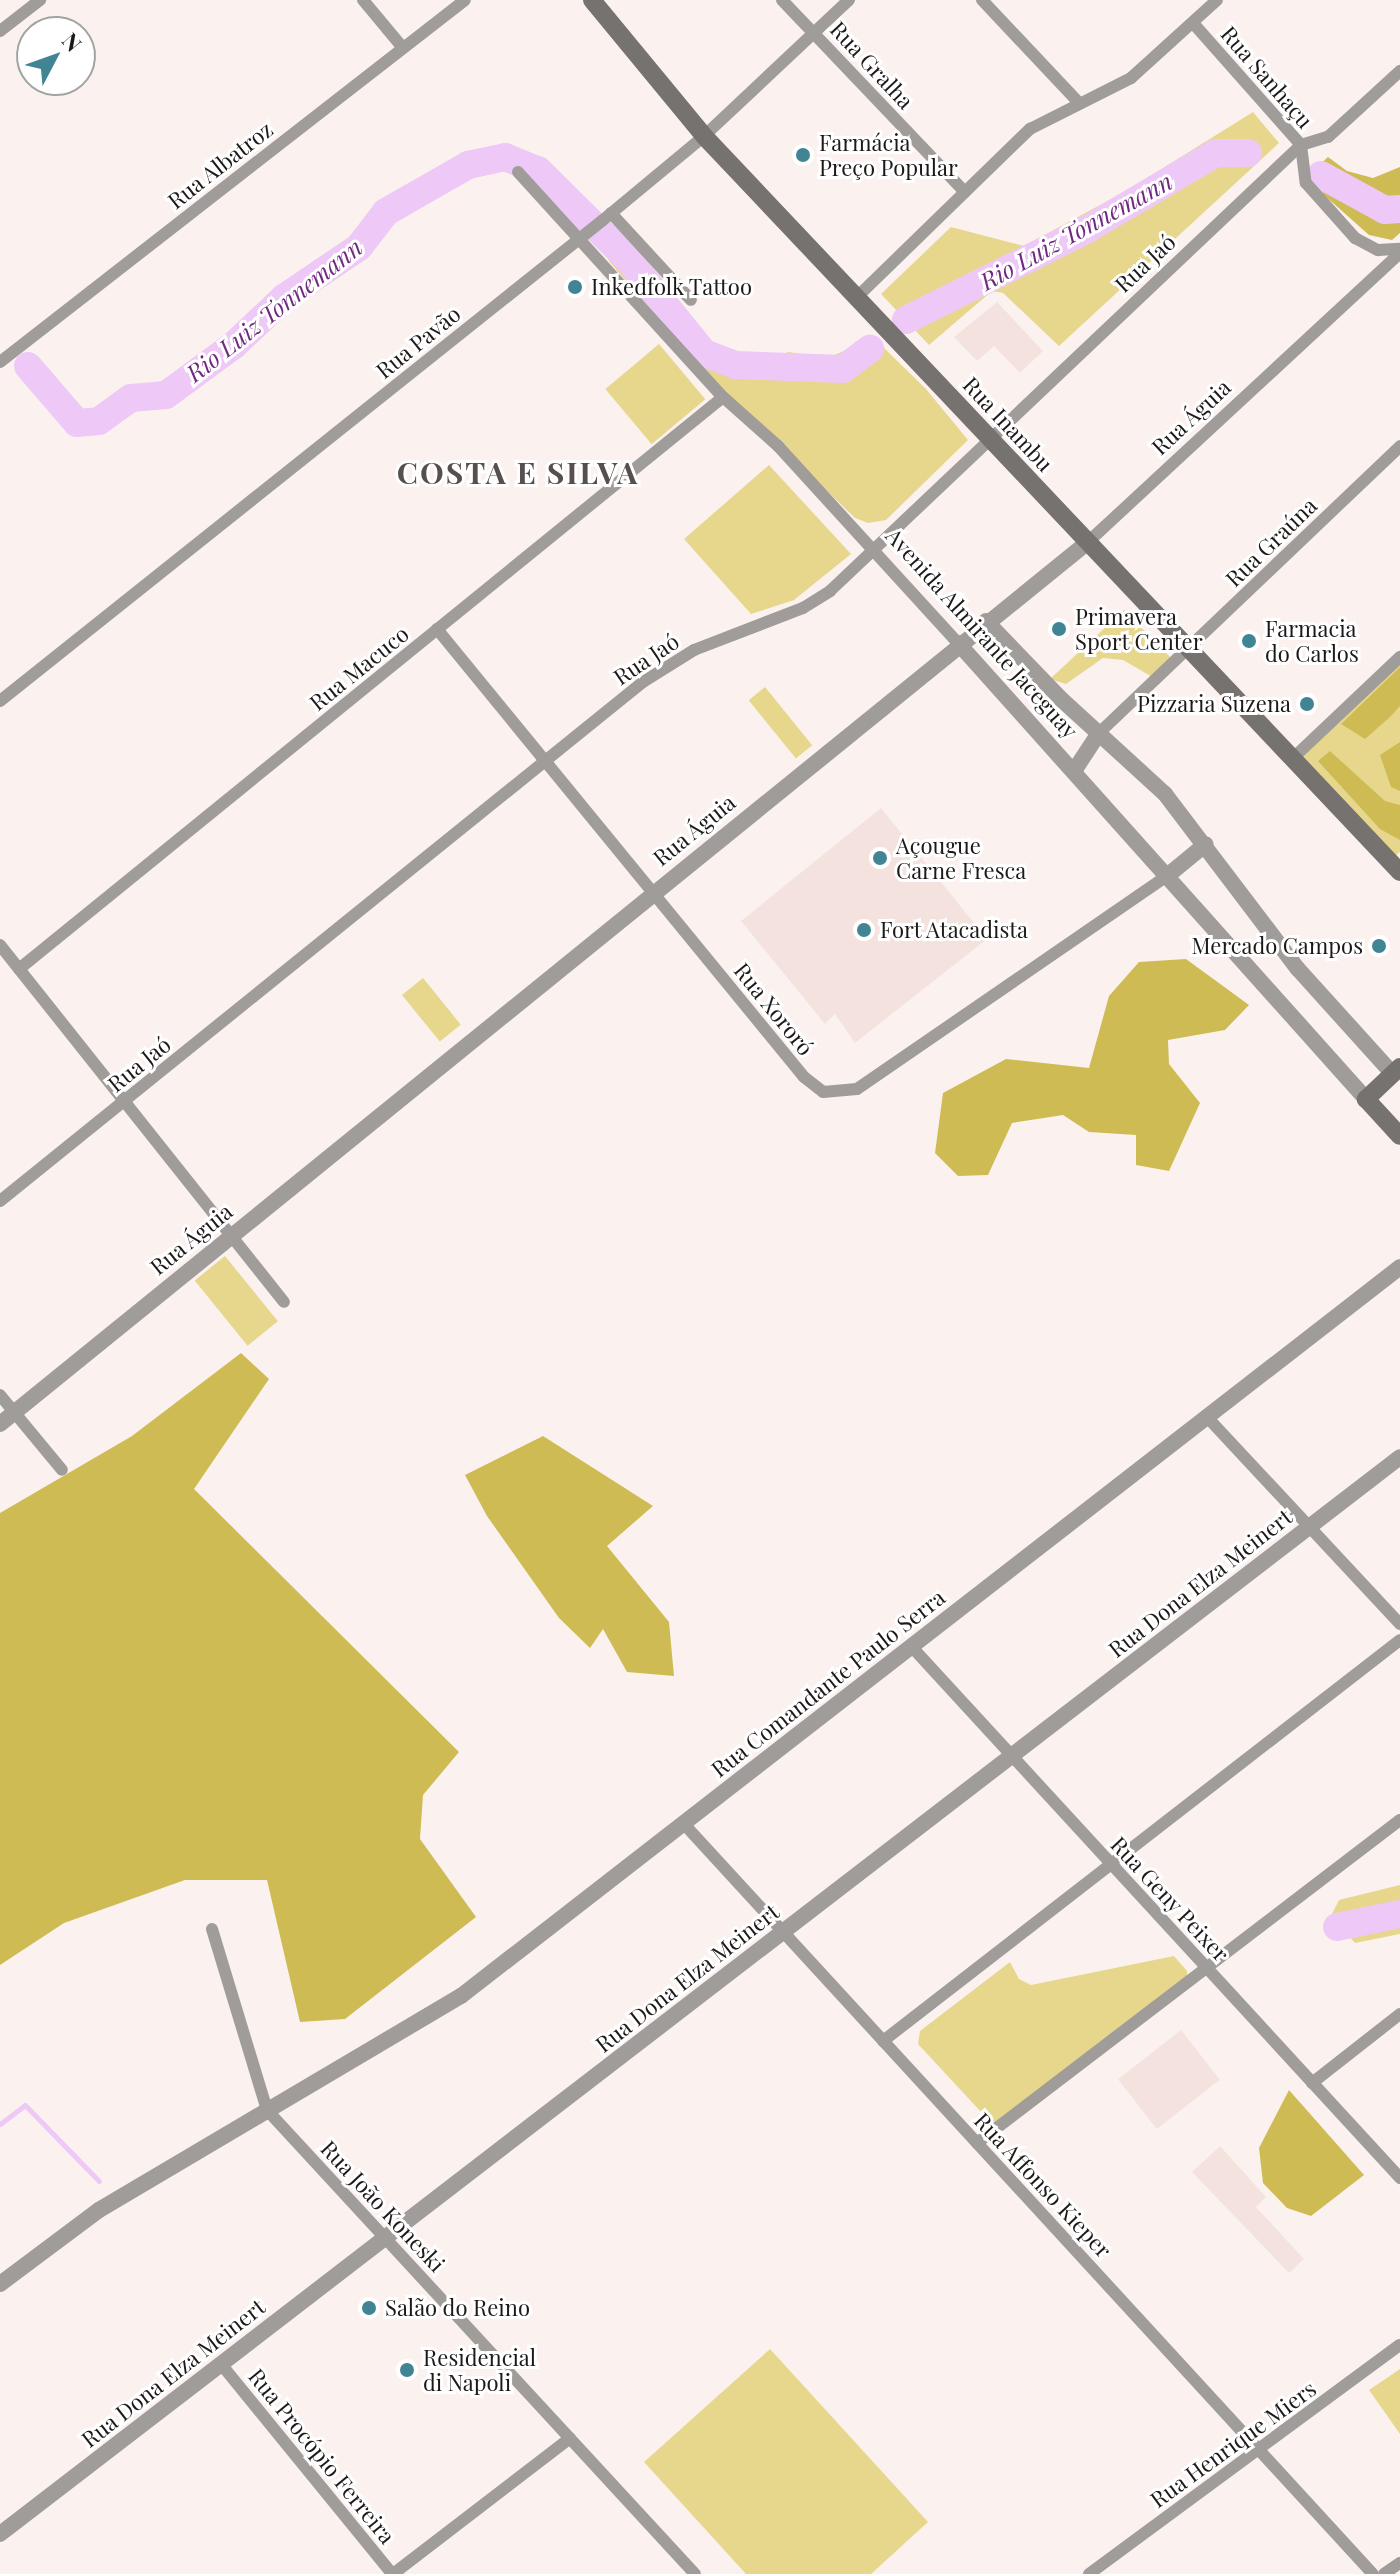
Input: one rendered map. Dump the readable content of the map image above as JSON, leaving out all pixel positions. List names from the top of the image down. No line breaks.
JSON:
{"streets":{"main road":["Rua Inambu","Avenida Almirante Jaceguay"],"street":["Rua Gralha","Rua Sanhaçu","Rua Albatroz","Rua Jaó","Rua Pavão","Rua Águia","Rua Graúna","Rua Macuco","Rua Xororó","Rua Dona Elza Meinert","Rua Comandante Paulo Serra","Rua Geny Peixer","Rua Affonso Kieper","Rua João Koneski","Rua Henrique Miers","Rua Procópio Ferreira"]},"crossings":[["Rua Gralha","Rua Pavão"],["Rua Sanhaçu","Rua Jaó"],["Rua Sanhaçu","Rua Águia"],["Rua Jaó","Rua Inambu"],["Rua Jaó","Avenida Almirante Jaceguay"],["Rua Jaó","Rua Xororó"],["Rua Pavão","Rua Inambu"],["Rua Pavão","Avenida Almirante Jaceguay"],["Rua Águia","Rua Inambu"],["Rua Águia","Avenida Almirante Jaceguay"],["Rua Águia","Rua Xororó"],["Rua Inambu","Rua Graúna"],["Rua Graúna","Avenida Almirante Jaceguay"],["Avenida Almirante Jaceguay","Rua Macuco"],["Avenida Almirante Jaceguay","Rua Xororó"],["Rua Macuco","Rua Xororó"],["Rua Dona Elza Meinert","Rua Geny Peixer"],["Rua Dona Elza Meinert","Rua Affonso Kieper"],["Rua Dona Elza Meinert","Rua João Koneski"],["Rua Dona Elza Meinert","Rua Procópio Ferreira"],["Rua Comandante Paulo Serra","Rua Geny Peixer"],["Rua Comandante Paulo Serra","Rua Affonso Kieper"],["Rua Comandante Paulo Serra","Rua João Koneski"],["Rua Affonso Kieper","Rua Henrique Miers"]],"districts":["COSTA E SILVA"],"water":["Rio Luiz Tonnemann"],"places":["Farmácia Preço Popular","Inkedfolk Tattoo","Primavera Sport Center","Farmacia do Carlos","Pizzaria Suzena","Açougue Carne Fresca","Fort Atacadista","Mercado Campos","Salão do Reino","Residencial di Napoli"],"north":"top right"}
